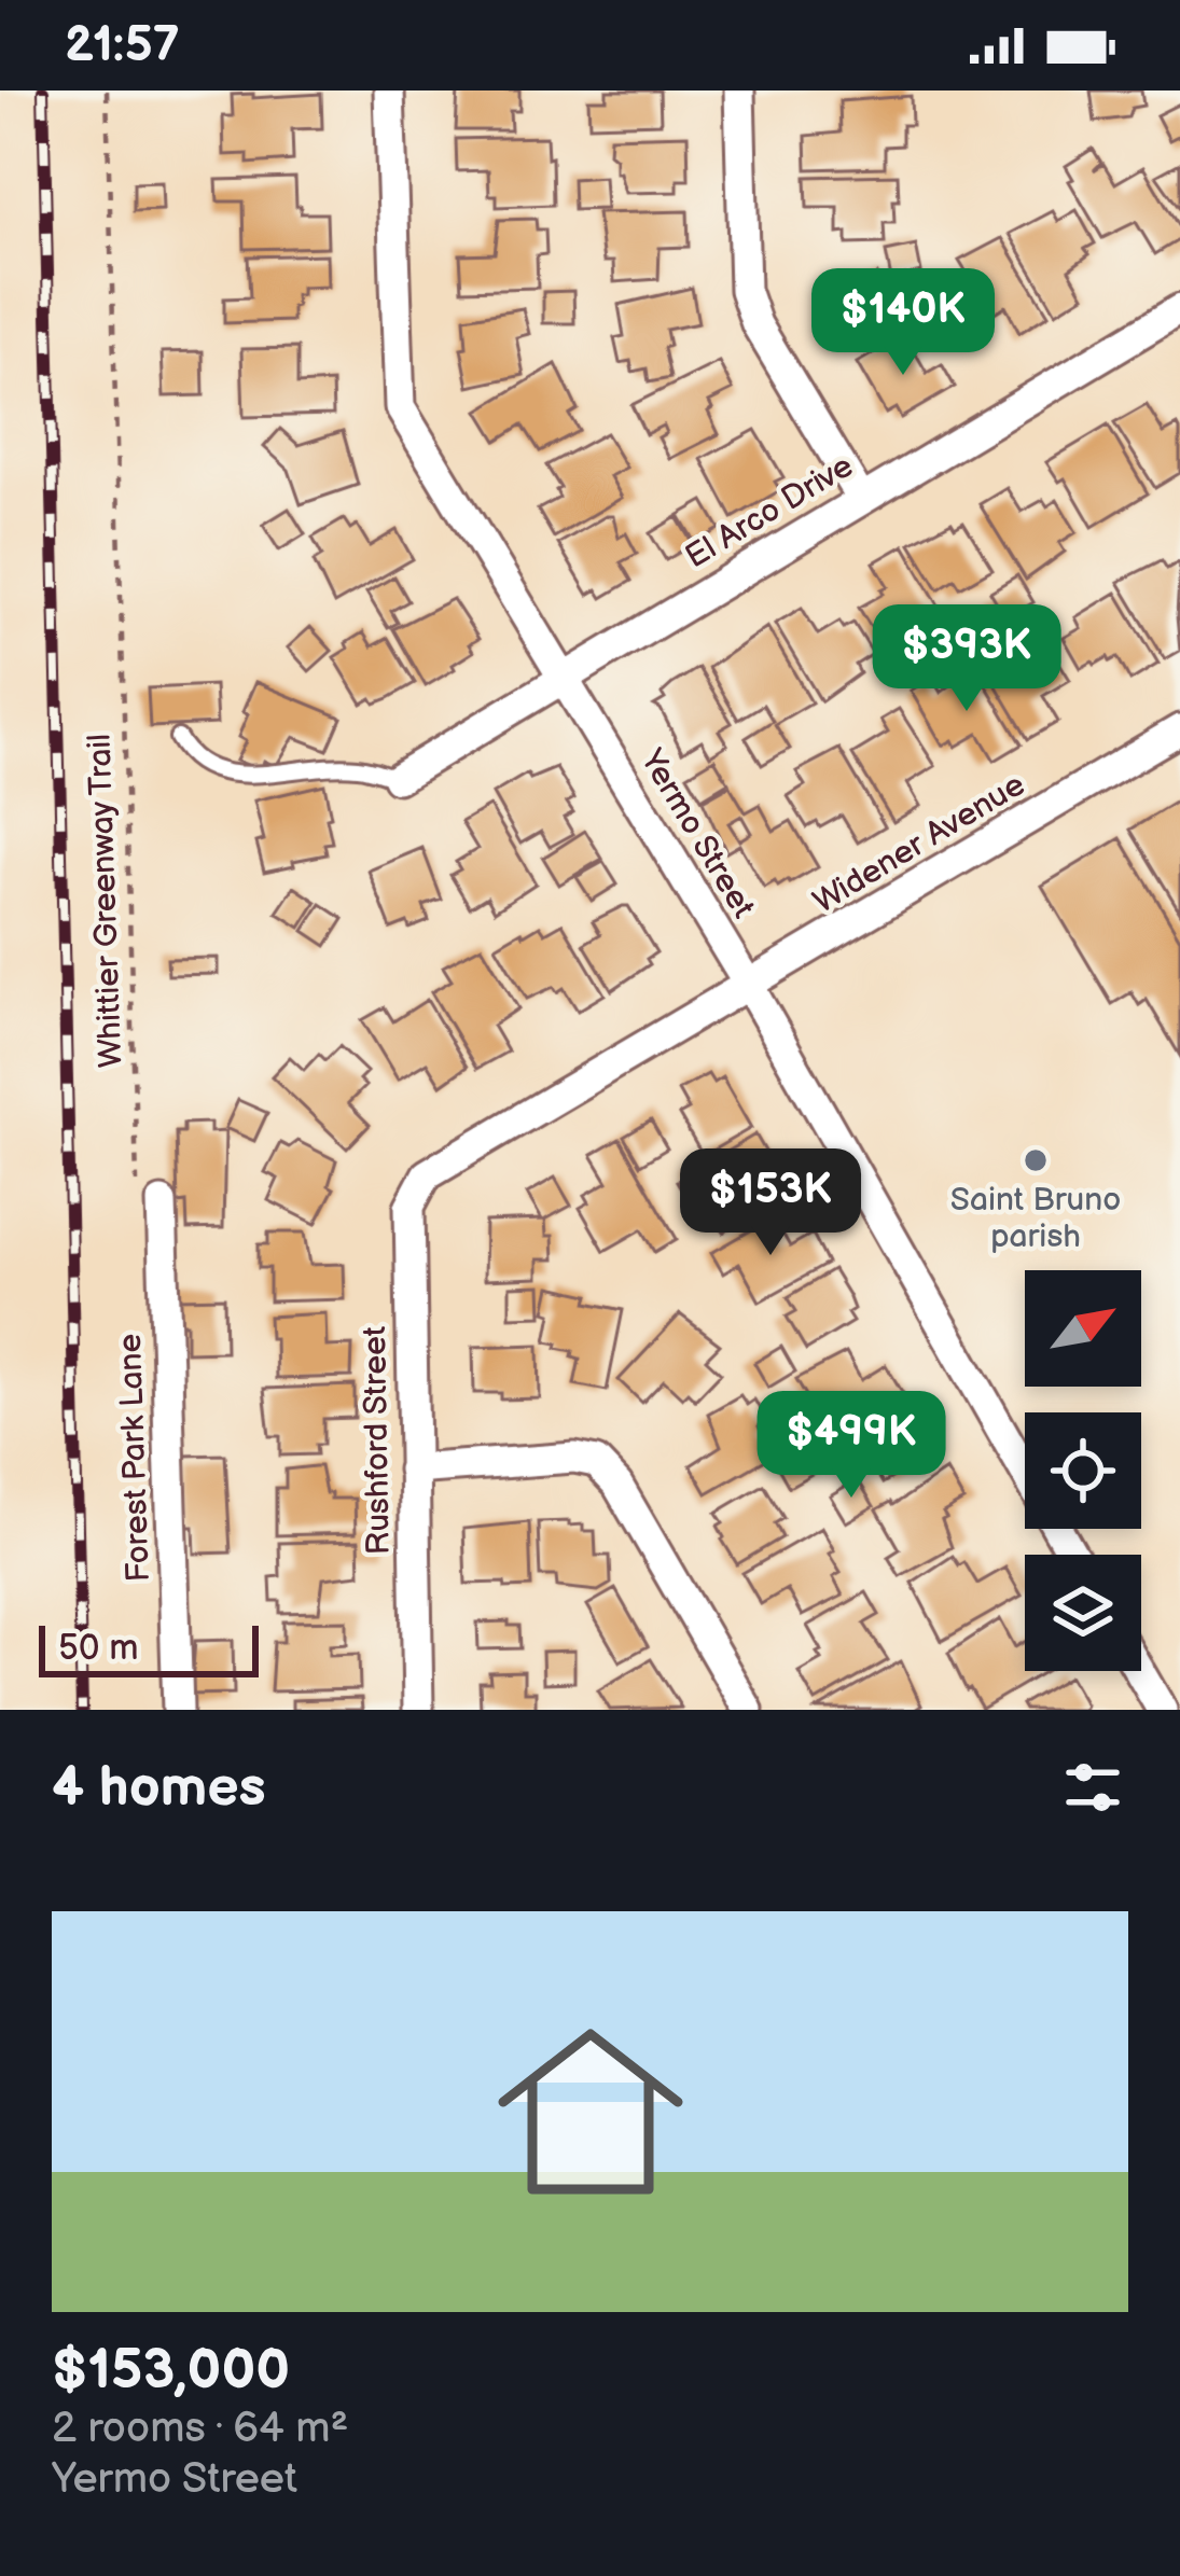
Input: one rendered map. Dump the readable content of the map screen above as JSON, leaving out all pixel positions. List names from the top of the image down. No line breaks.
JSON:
{"streets":{"street":["El Arco Drive","Yermo Street","Widener Avenue","Rushford Street","Forest Park Lane"],"path":["Whittier Greenway Trail"]},"crossings":[["El Arco Drive","Yermo Street"],["Yermo Street","Widener Avenue"],["Widener Avenue","Rushford Street"],["Whittier Greenway Trail","Forest Park Lane"]],"places":["Saint Bruno parish"],"scale_bar":"50 m","north":"top right","page":{"status":"21:57","price":["$140K","$393K","$153K","$499K"],"scale":"50 m","heading":"4 homes","list":[{"name":"$153,000","note":"2 rooms · 64 m² · Yermo Street"}]}}
